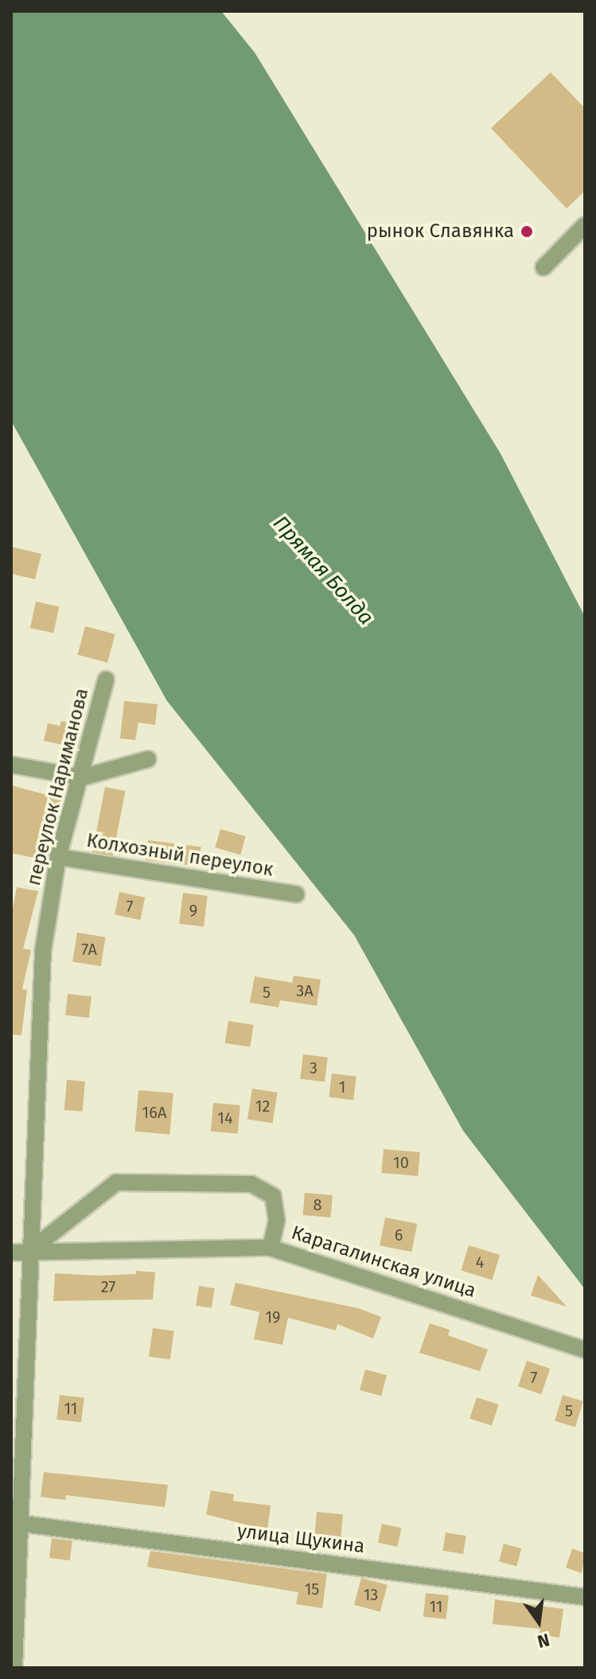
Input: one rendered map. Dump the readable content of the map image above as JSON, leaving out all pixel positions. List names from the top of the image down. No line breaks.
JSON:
{"streets":{"street":["переулок Нариманова","Колхозный переулок","Карагалинская улица","улица Щукина"]},"crossings":[["переулок Нариманова","Колхозный переулок"],["переулок Нариманова","Карагалинская улица"],["переулок Нариманова","улица Щукина"]],"water":["Прямая Болда"],"places":["рынок Славянка"],"house_numbers":["7","9","7А","3А","5","3","1","12","16А","14","10","8","6","4","27","19","7","11","5","15","13","11"],"north":"bottom"}
